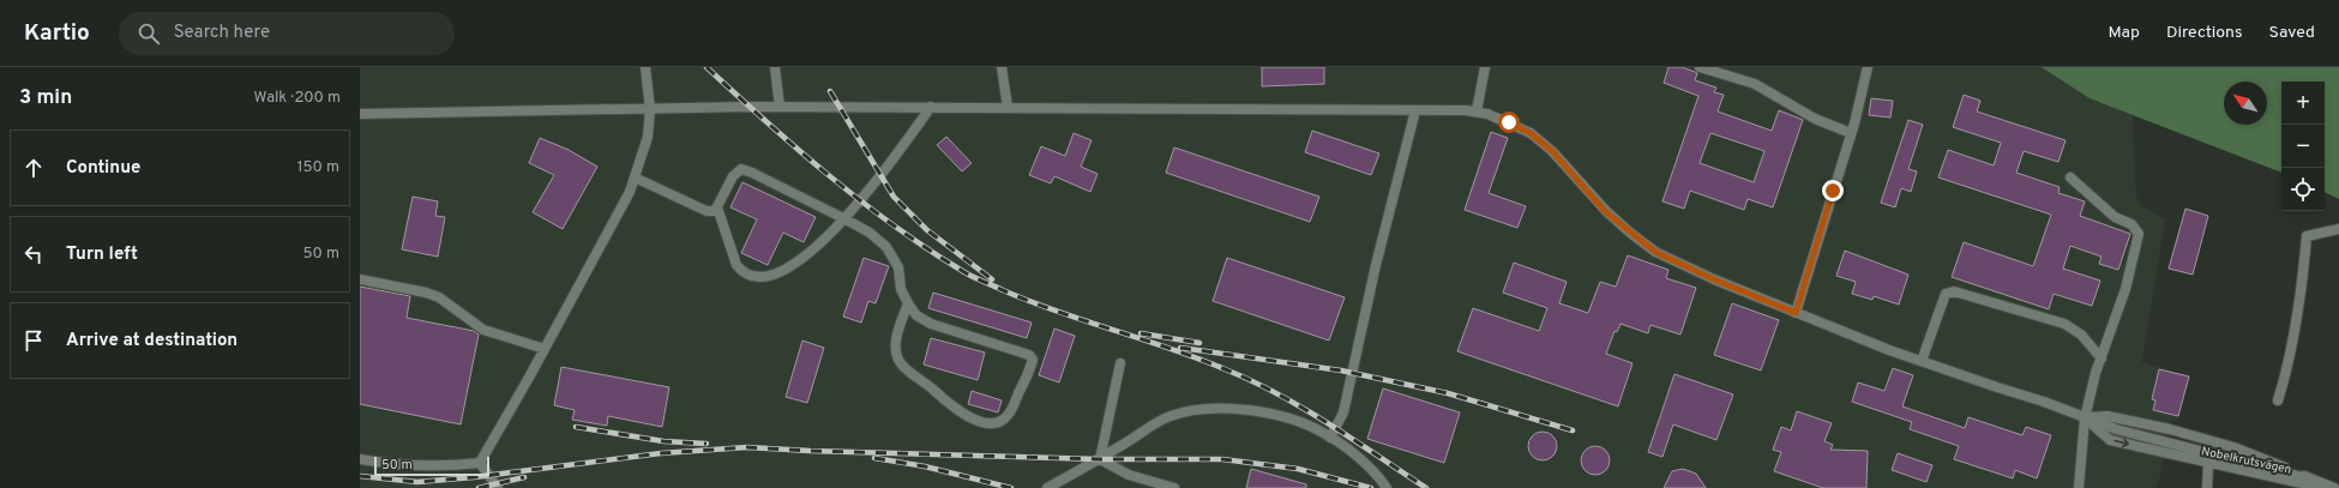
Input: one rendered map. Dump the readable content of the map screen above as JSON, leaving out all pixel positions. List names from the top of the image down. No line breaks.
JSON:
{"streets":{"street":["Nobelkrutsvägen"]},"scale_bar":"50 m","north":"top left","page":{"header":"Kartio","search":"Search here","nav":["Map","Directions","Saved"],"heading":["3 min","Walk · 200 m"],"map_buttons":["+","−"],"list":[["Continue","150 m"],["Turn left","50 m"],"Arrive at destination"],"scale":"50 m"}}
